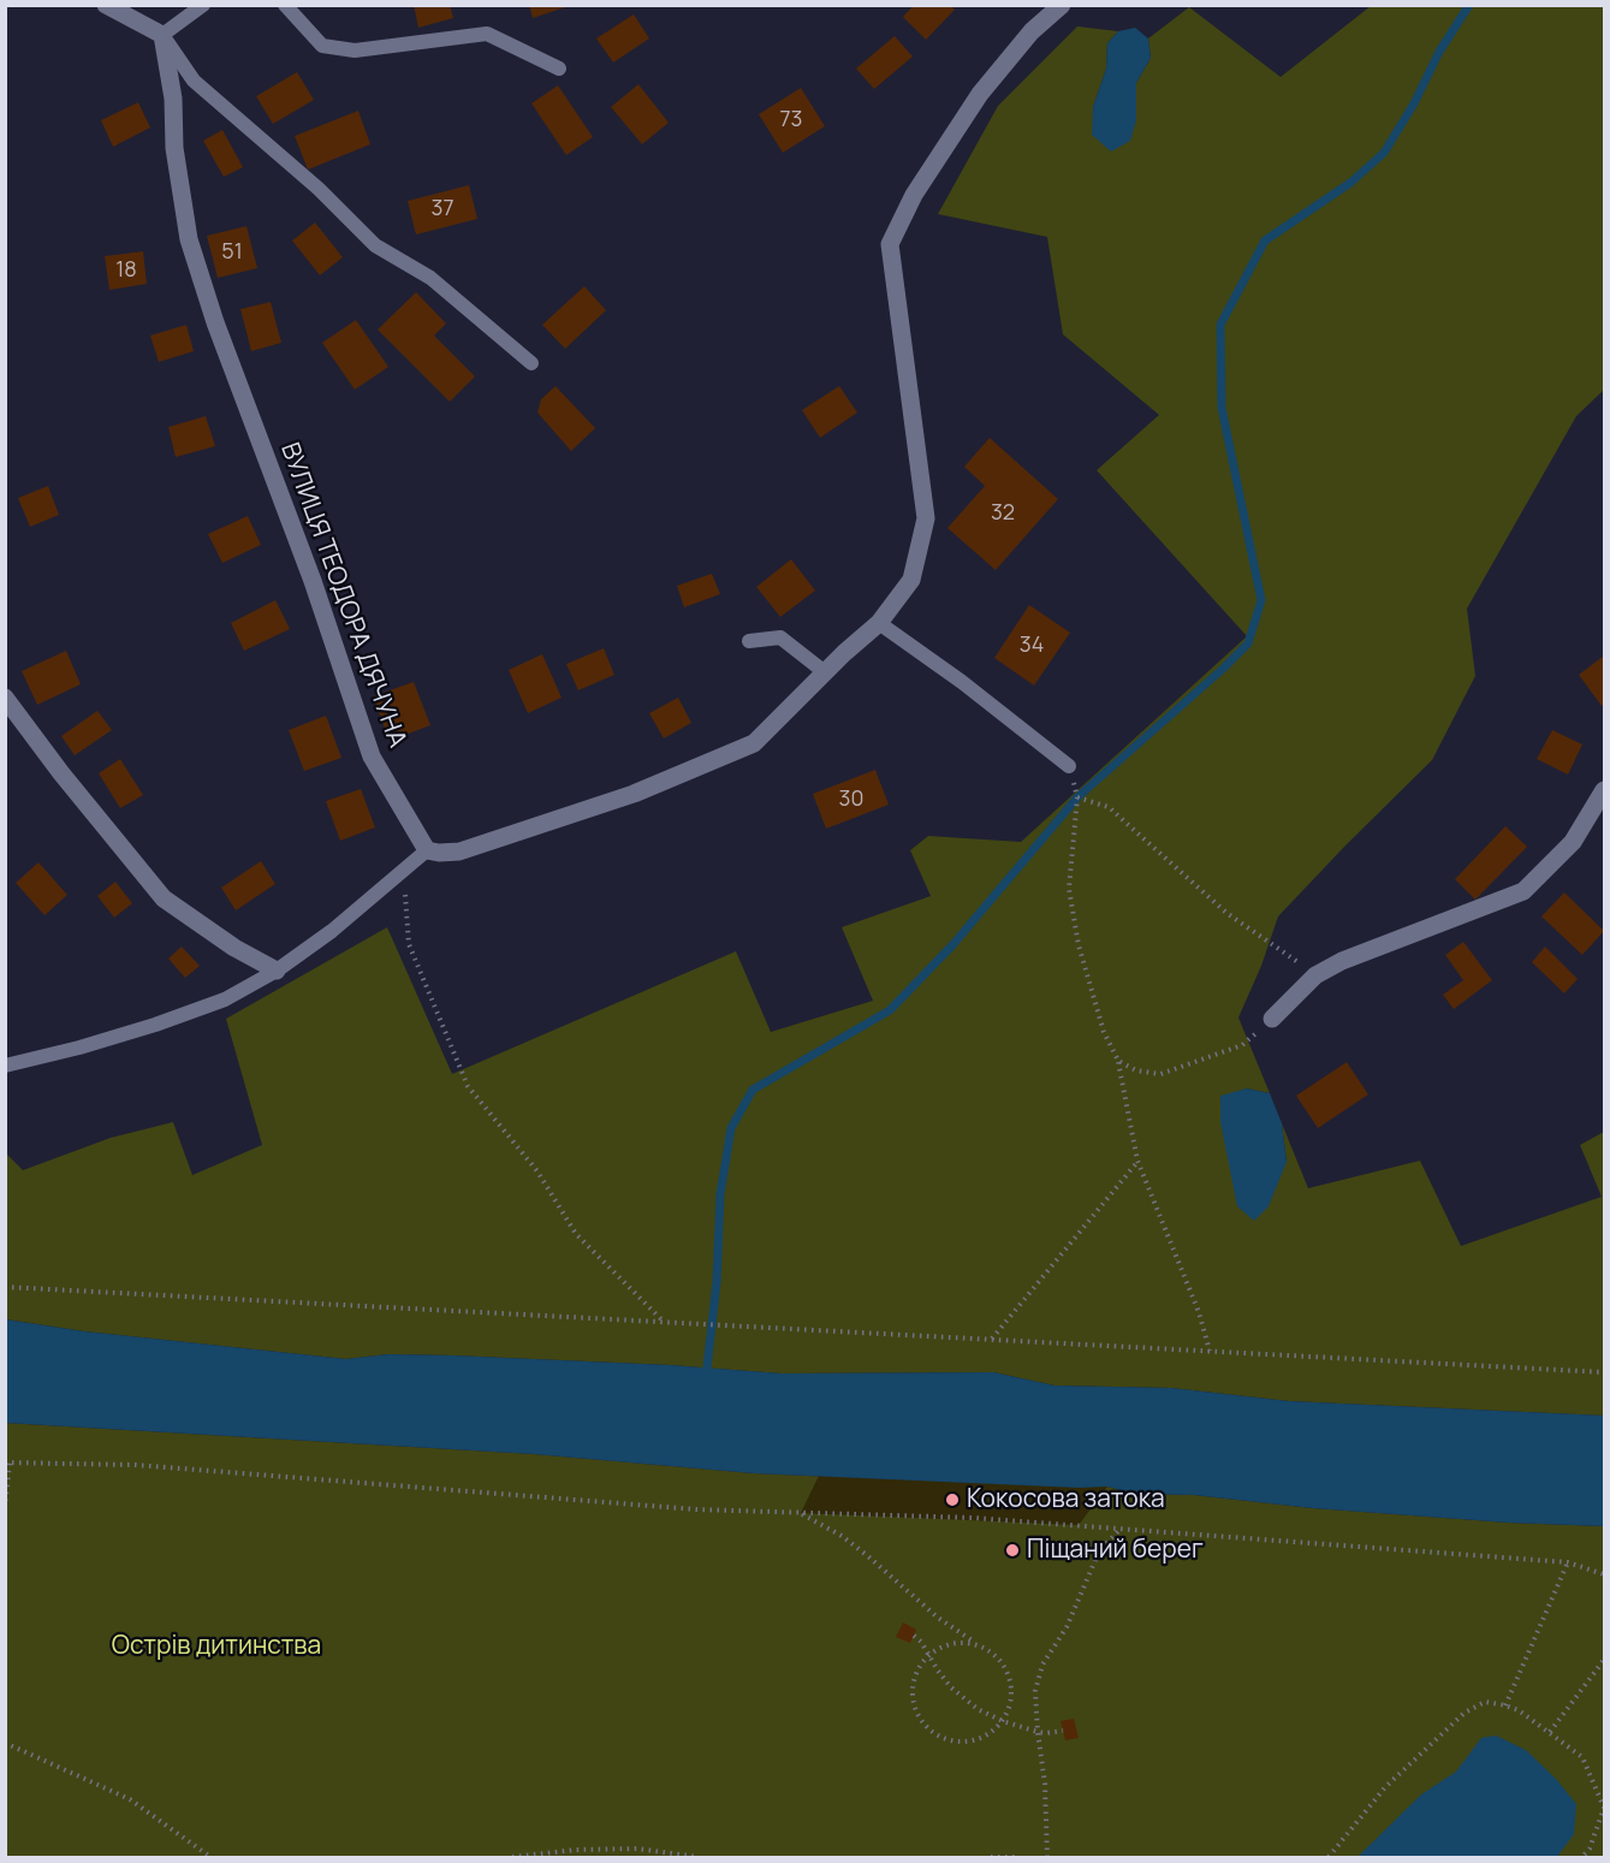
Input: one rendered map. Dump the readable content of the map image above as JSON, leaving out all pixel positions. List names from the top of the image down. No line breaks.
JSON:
{"streets":{"street":["ВУЛИЦЯ ТЕОДОРА ДЯЧУНА"]},"parks":["Острів дитинства"],"places":["Кокосова затока","Піщаний берег"],"house_numbers":["73","37","51","18","32","34","30"]}
